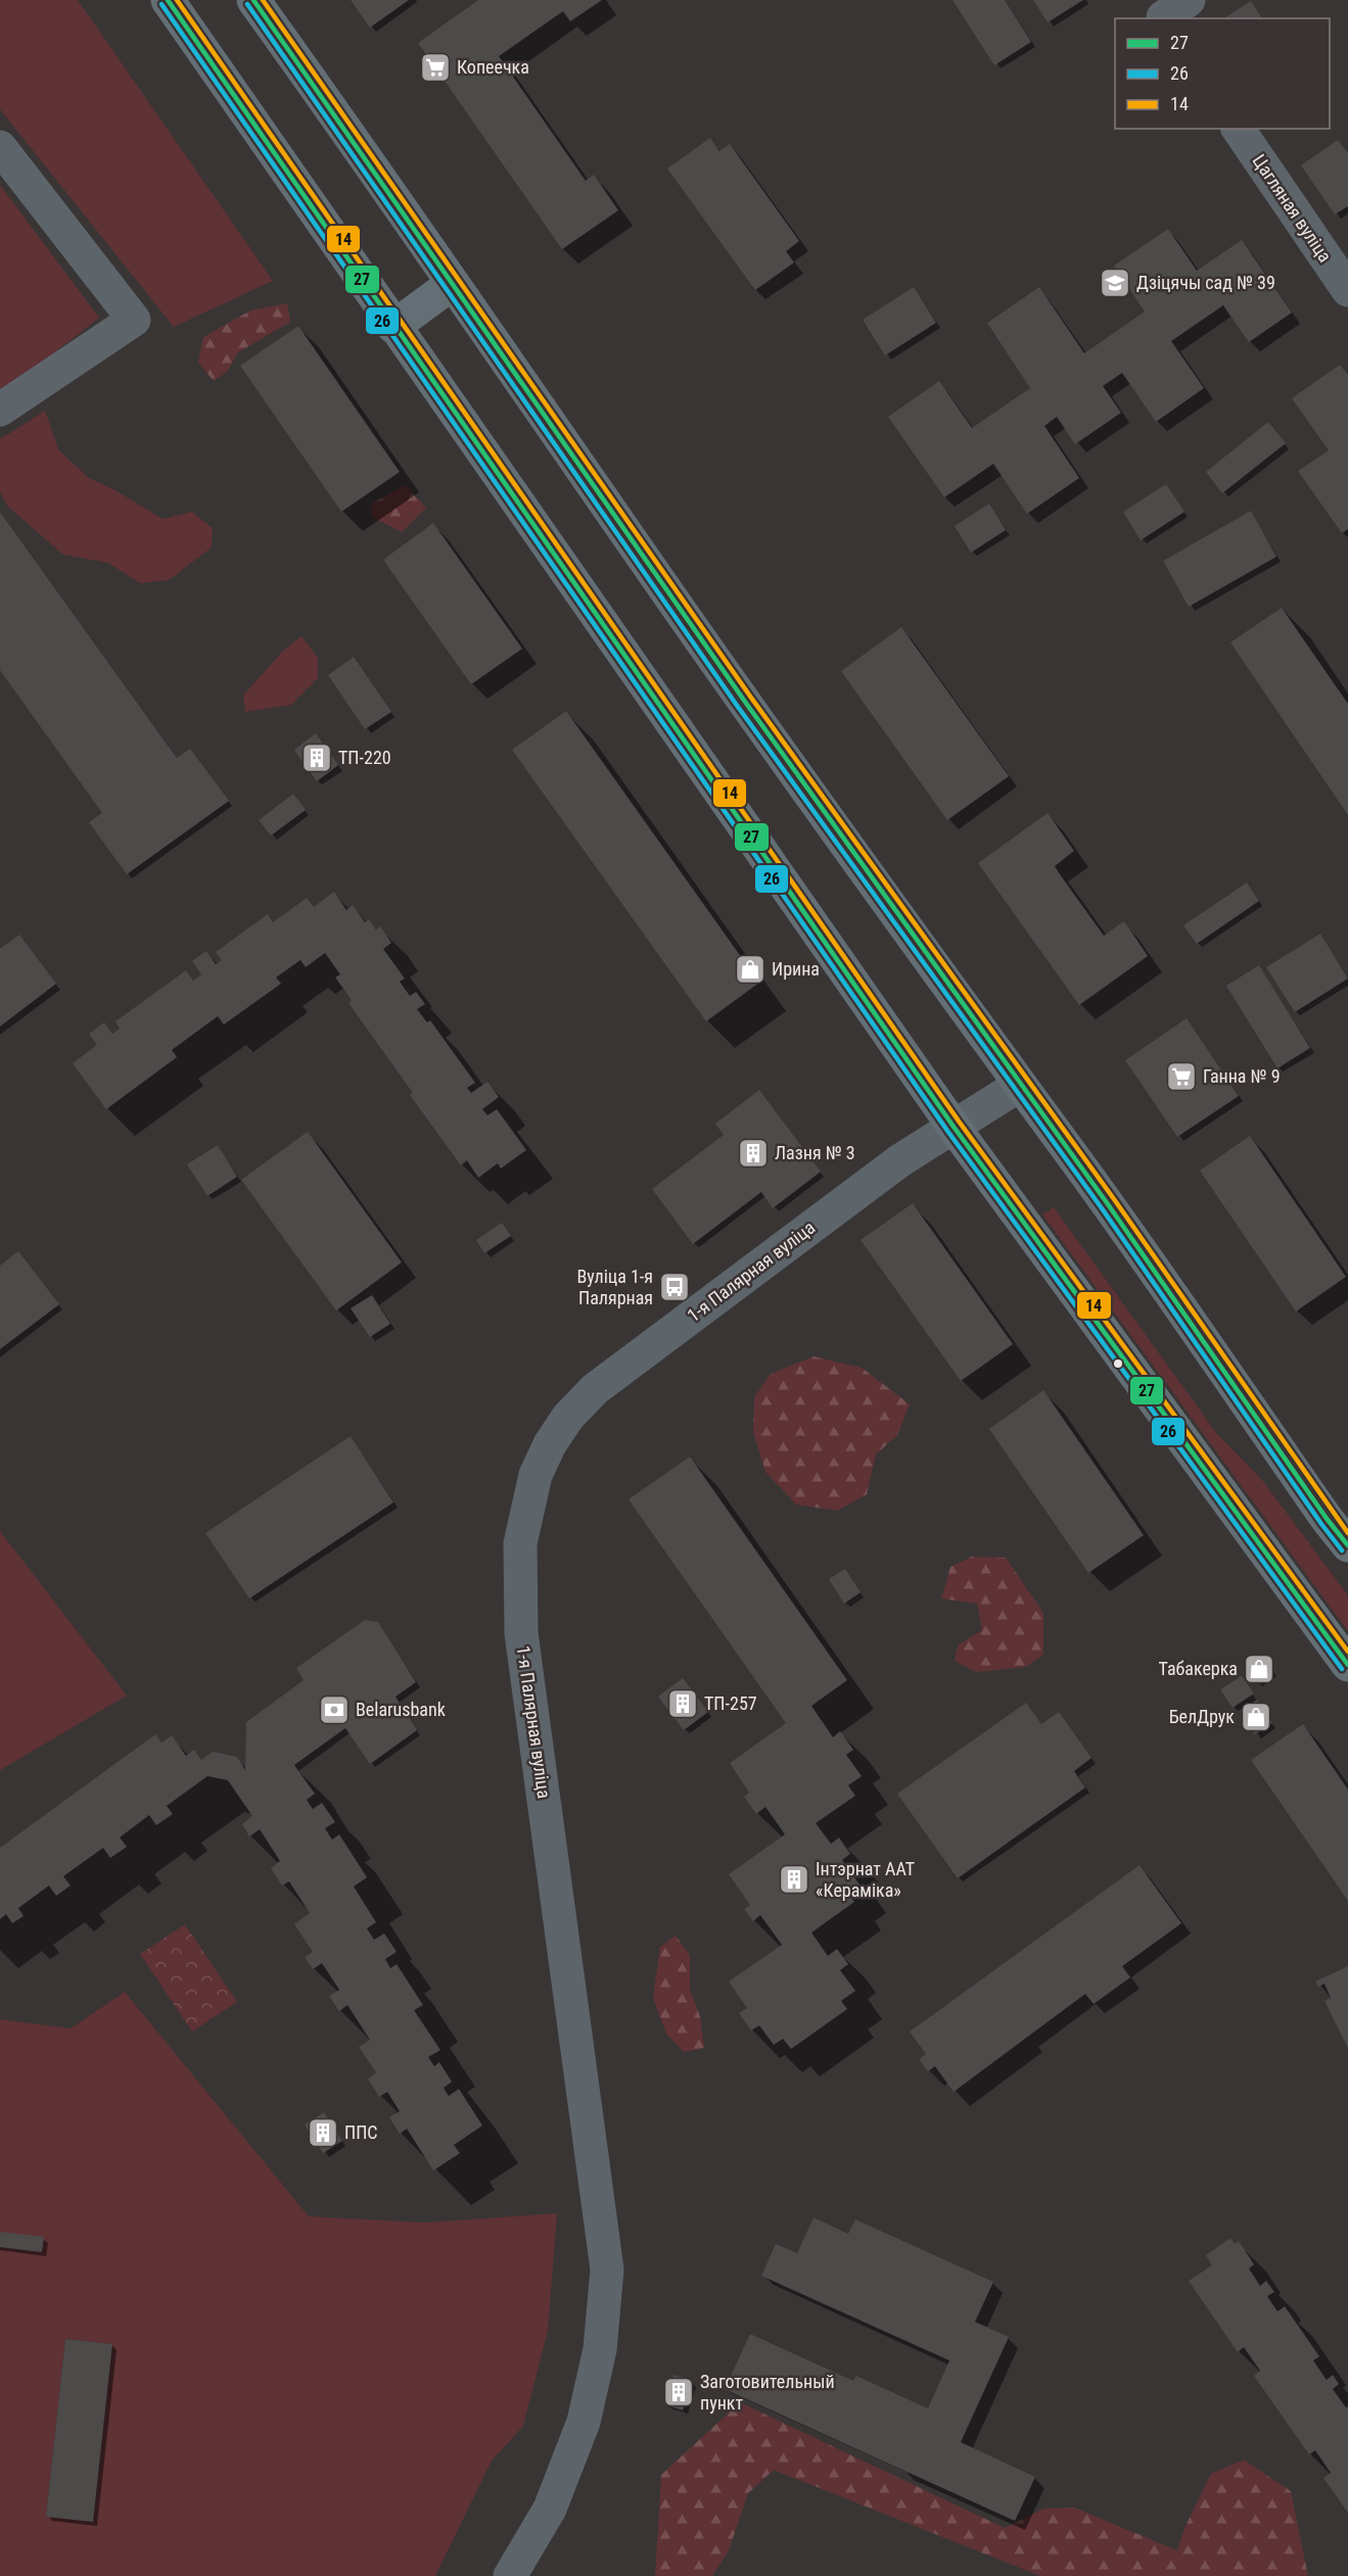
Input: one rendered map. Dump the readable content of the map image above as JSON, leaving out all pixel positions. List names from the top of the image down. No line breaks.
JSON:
{"streets":{"street":["Цагляная вуліца","1-я Палярная вуліца"]},"places":{"supermarket":["Копеечка","Ганна № 9"],"school or university":["Дзіцячы сад № 39"],"building":["ТП-220","Лазня № 3","ТП-257","Інтэрнат ААТ «Кераміка»","ППС","Заготовительный пункт"],"shop":["Ирина","Табакерка","БелДрук"],"bus stop":["Вуліца 1-я Палярная"],"bank":["Belarusbank"]},"lines":["transit line 27","transit line 14","transit line 26"],"legend":["27","26","14"]}
